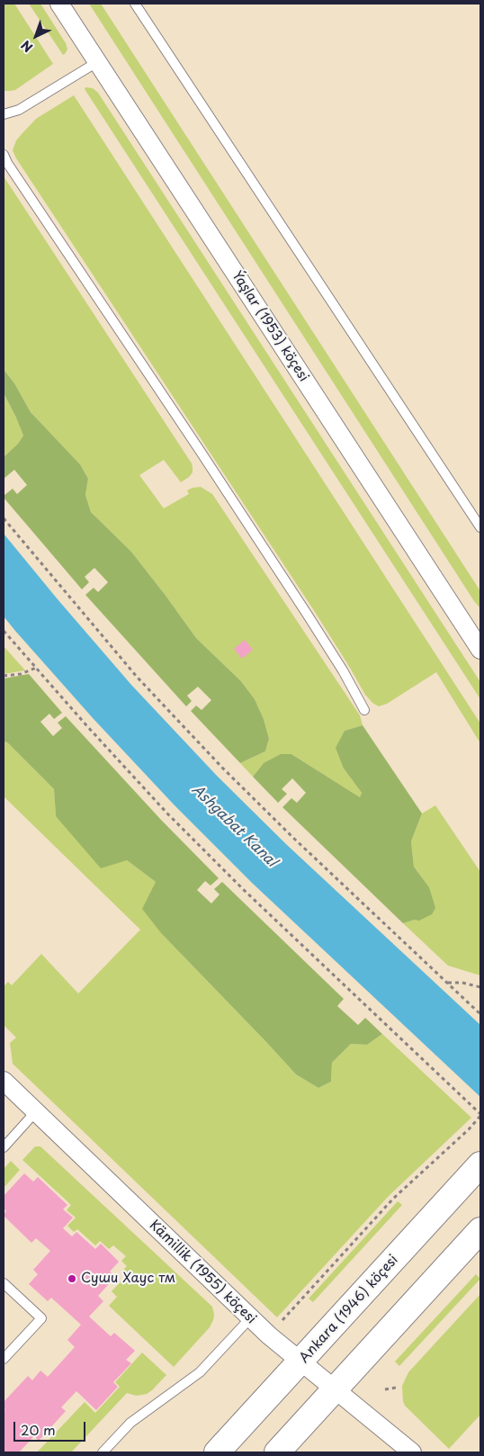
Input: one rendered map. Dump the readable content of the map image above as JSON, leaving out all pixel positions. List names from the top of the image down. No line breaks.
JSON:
{"streets":{"main road":["Ankara (1946) köçesi"],"street":["Ýaşlar (1953) köçesi","Kämillik (1955) köçesi"]},"crossings":[["Kämillik (1955) köçesi","Ankara (1946) köçesi"]],"water":["Ashgabat Kanal"],"places":["Суши Хаус тм"],"scale_bar":"20 m","north":"bottom left"}
